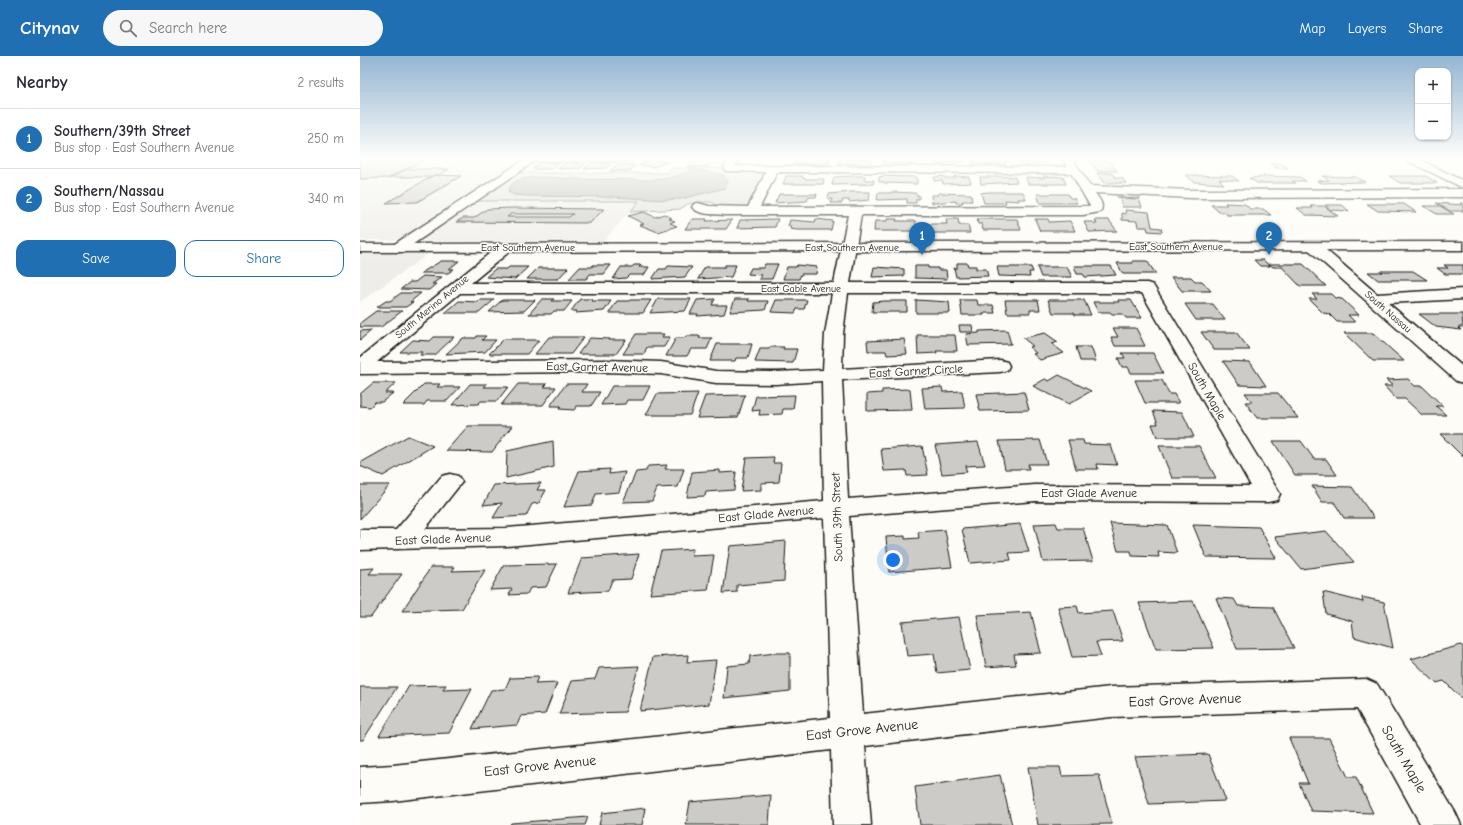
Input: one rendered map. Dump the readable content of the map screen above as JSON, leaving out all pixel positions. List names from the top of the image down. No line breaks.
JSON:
{"streets":{"street":["East Southern Avenue","East Gable Avenue","South Merino Avenue","South Nassau","East Garnet Avenue","East Garnet Circle","South Maple","East Glade Avenue","South 39th Street","East Grove Avenue"]},"crossings":[["East Southern Avenue","South Merino Avenue"],["East Southern Avenue","South Nassau"],["East Southern Avenue","South 39th Street"],["East Gable Avenue","South Merino Avenue"],["East Gable Avenue","South Maple"],["East Gable Avenue","South 39th Street"],["South Merino Avenue","East Garnet Avenue"],["East Garnet Avenue","East Garnet Circle"],["East Garnet Avenue","South 39th Street"],["East Garnet Circle","South 39th Street"],["South Maple","East Glade Avenue"],["South Maple","East Grove Avenue"],["East Glade Avenue","South 39th Street"],["South 39th Street","East Grove Avenue"]],"page":{"header":"Citynav","search":"Search here","nav":["Map","Layers","Share"],"heading":["Nearby","2 results"],"map_buttons":["+","−"],"list":[{"mark":"1","name":"Southern/39th Street","note":"Bus stop · East Southern Avenue","value":"250 m"},{"mark":"2","name":"Southern/Nassau","note":"Bus stop · East Southern Avenue","value":"340 m"}],"pins":["1","2"],"buttons":["Save","Share"]}}
